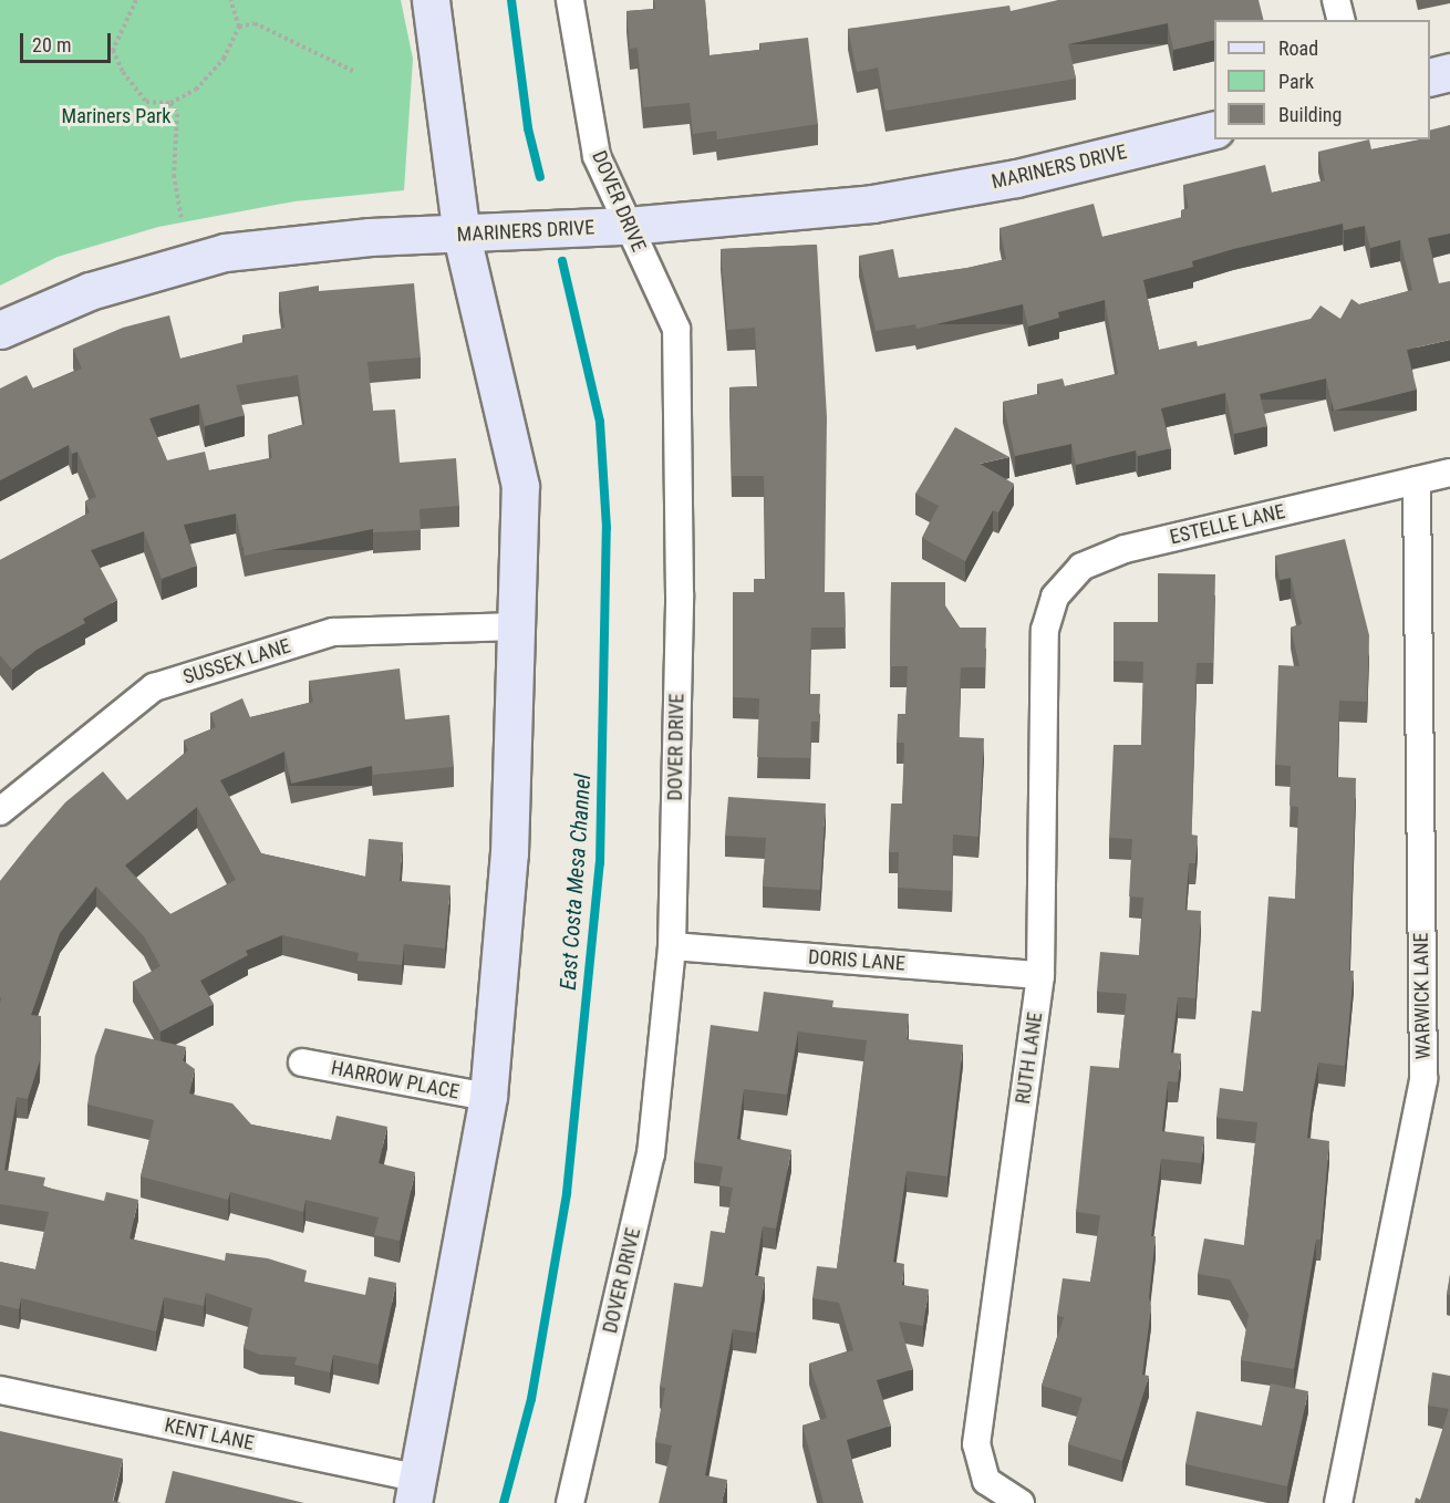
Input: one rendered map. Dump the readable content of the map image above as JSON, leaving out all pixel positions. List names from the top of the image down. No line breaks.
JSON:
{"streets":{"street":["MARINERS DRIVE","DOVER DRIVE","ESTELLE LANE","SUSSEX LANE","DORIS LANE","WARWICK LANE","RUTH LANE","HARROW PLACE","KENT LANE"]},"crossings":[["MARINERS DRIVE","DOVER DRIVE"],["DOVER DRIVE","DORIS LANE"],["ESTELLE LANE","WARWICK LANE"],["ESTELLE LANE","RUTH LANE"],["DORIS LANE","RUTH LANE"]],"water":["East Costa Mesa Channel"],"parks":["Mariners Park"],"legend":["Road","Park","Building"],"scale_bar":"20 m"}
